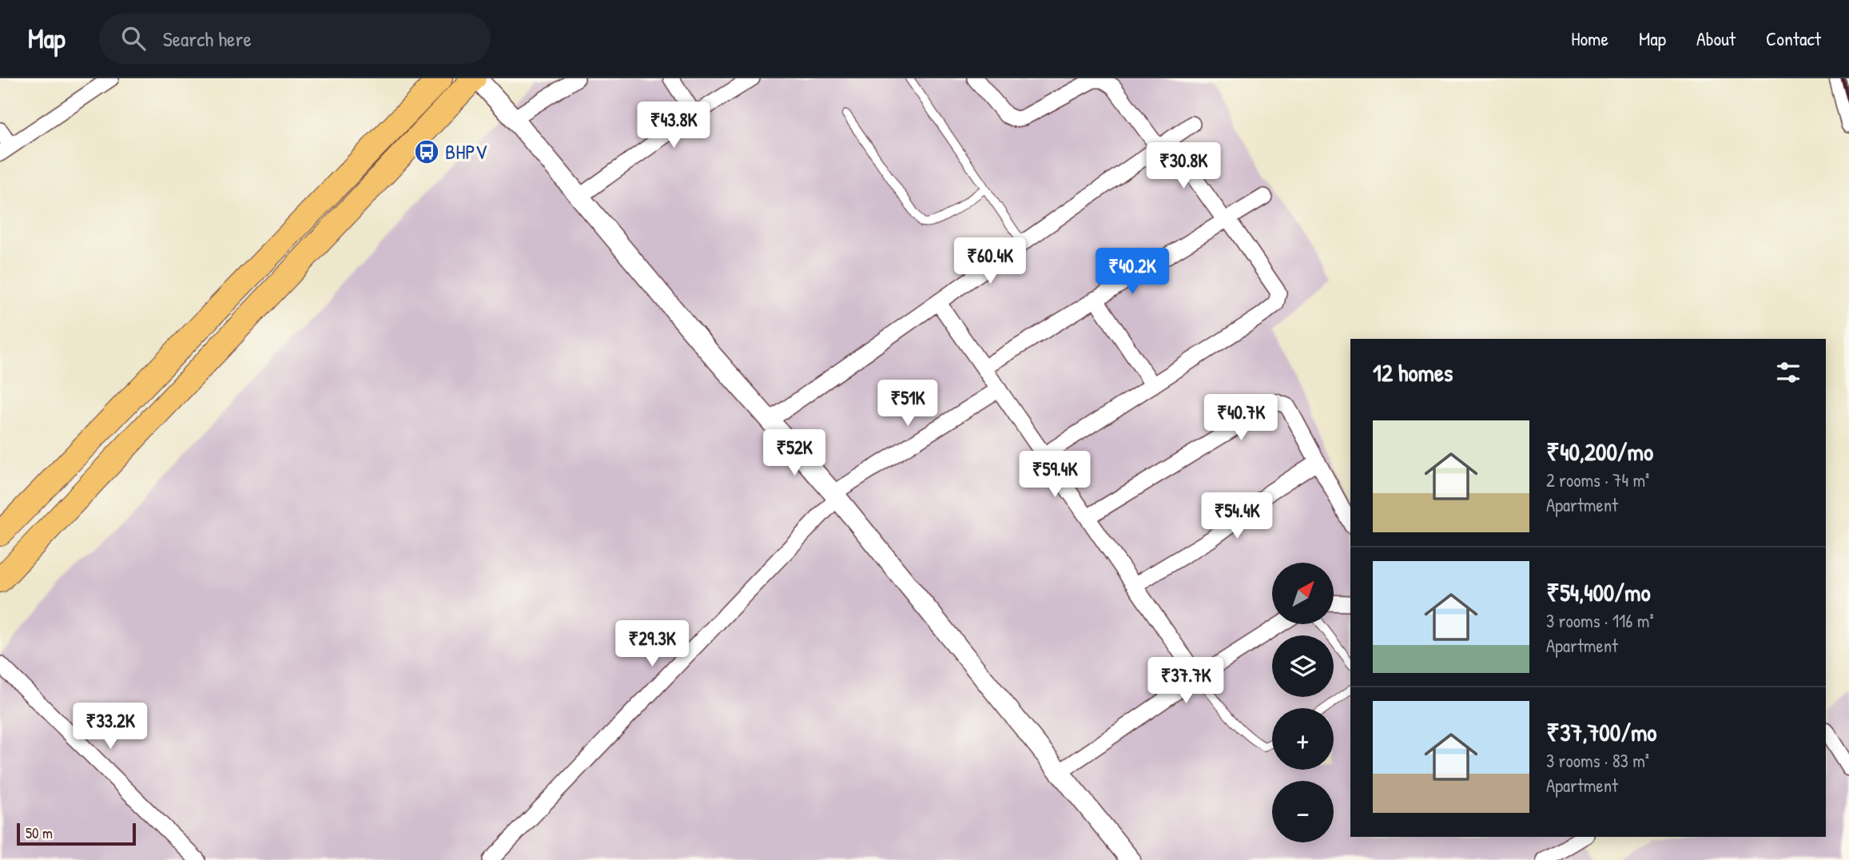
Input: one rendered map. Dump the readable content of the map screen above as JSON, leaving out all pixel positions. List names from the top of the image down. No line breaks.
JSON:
{"places":{"bus stop":["BHPV"]},"scale_bar":"50 m","north":"top right","page":{"header":"Map","search":"Search here","nav":["Home","Map","About","Contact"],"price":["₹43.8K","₹30.8K","₹60.4K","₹40.2K","₹51K","₹40.7K","₹52K","₹59.4K","₹54.4K","₹29.3K","₹37.7K","₹33.2K"],"heading":"12 homes","list":[{"name":"₹40,200/mo","note":"2 rooms · 74 m² · Apartment"},{"name":"₹54,400/mo","note":"3 rooms · 116 m² · Apartment"},{"name":"₹37,700/mo","note":"3 rooms · 83 m² · Apartment"}],"map_buttons":["+","−"],"scale":"50 m"}}
